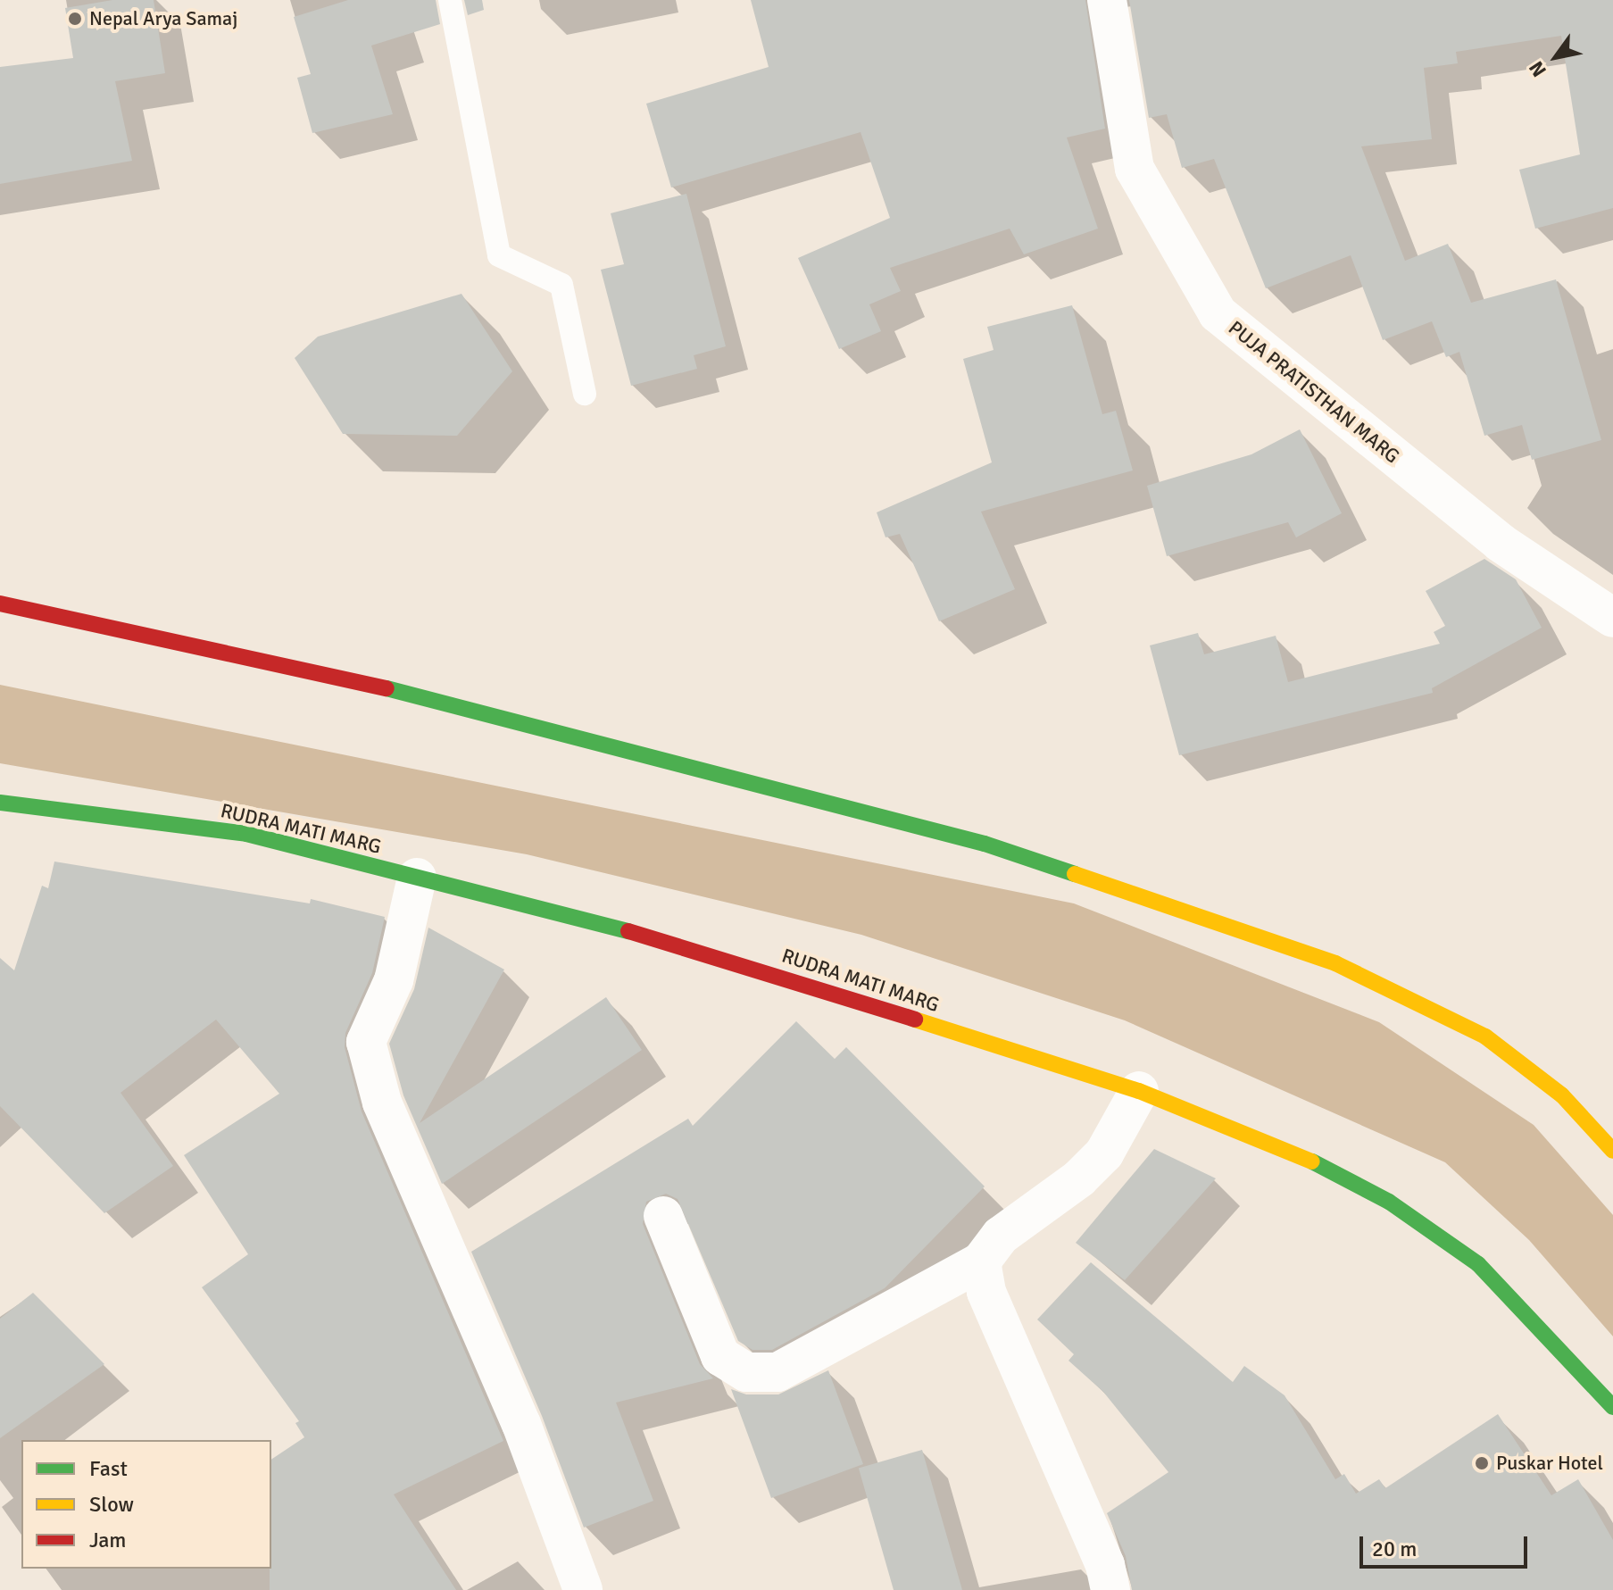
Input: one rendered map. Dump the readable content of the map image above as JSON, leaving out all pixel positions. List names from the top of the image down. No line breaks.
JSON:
{"streets":{"street":["PUJA PRATISTHAN MARG","RUDRA MATI MARG"]},"places":["Nepal Arya Samaj","Puskar Hotel"],"legend":["Fast","Slow","Jam"],"scale_bar":"20 m","north":"bottom left"}
